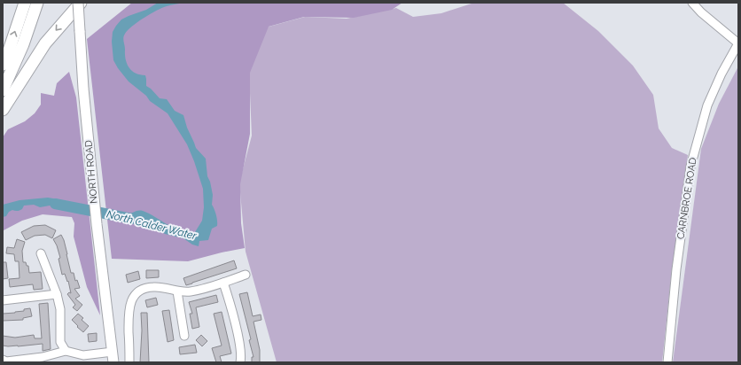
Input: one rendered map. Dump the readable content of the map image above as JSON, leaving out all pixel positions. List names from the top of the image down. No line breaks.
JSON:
{"streets":{"main road":["NORTH ROAD"],"street":["CARNBROE ROAD"]},"water":["North Calder Water"]}
